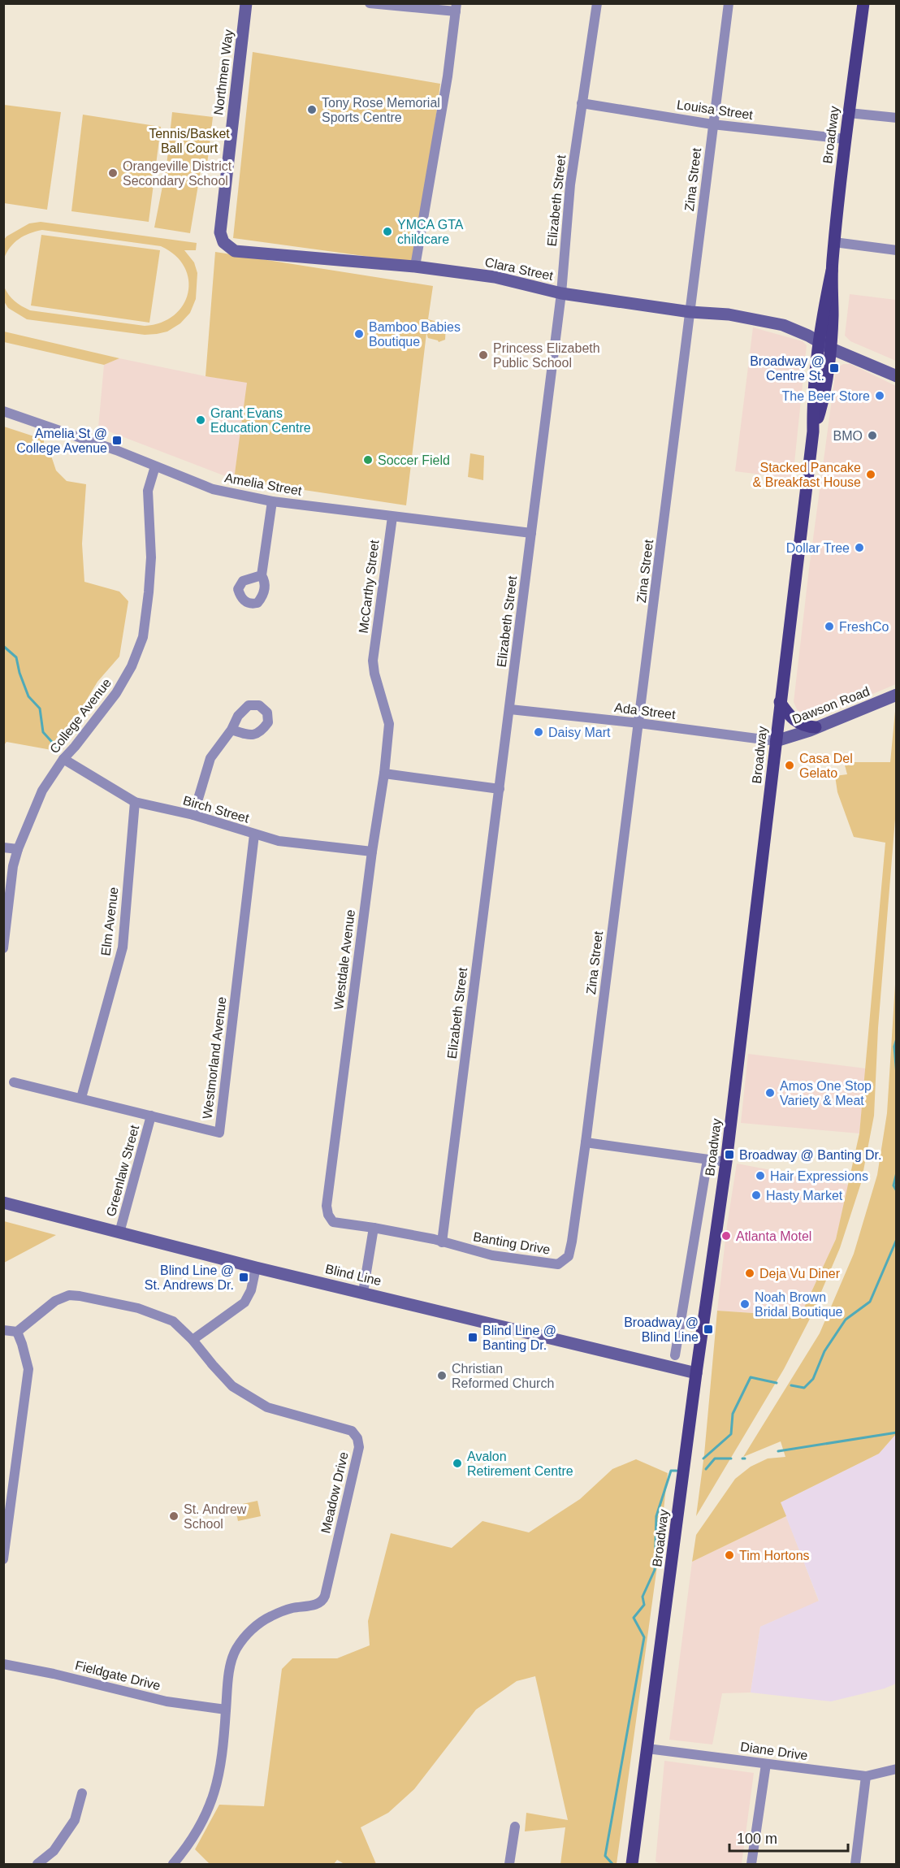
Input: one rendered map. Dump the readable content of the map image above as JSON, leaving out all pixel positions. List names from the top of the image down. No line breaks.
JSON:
{"streets":{"main road":["Broadway"],"street":["Northmen Way","Louisa Street","Zina Street","Elizabeth Street","Clara Street","Amelia Street","McCarthy Street","Dawson Road","Ada Street","College Avenue","Birch Street","Elm Avenue","Westdale Avenue","Westmorland Avenue","Greenlaw Street","Banting Drive","Blind Line","Meadow Drive","Fieldgate Drive","Diane Drive"]},"crossings":[["Northmen Way","Clara Street"],["Louisa Street","Broadway"],["Louisa Street","Zina Street"],["Louisa Street","Elizabeth Street"],["Broadway","Clara Street"],["Broadway","Dawson Road"],["Broadway","Ada Street"],["Broadway","Blind Line"],["Broadway","Diane Drive"],["Zina Street","Clara Street"],["Zina Street","Ada Street"],["Zina Street","Banting Drive"],["Elizabeth Street","Clara Street"],["Elizabeth Street","Amelia Street"],["Elizabeth Street","Ada Street"],["Elizabeth Street","Banting Drive"],["Amelia Street","McCarthy Street"],["Amelia Street","College Avenue"],["McCarthy Street","Westdale Avenue"],["Dawson Road","Ada Street"],["College Avenue","Birch Street"],["Birch Street","Elm Avenue"],["Birch Street","Westdale Avenue"],["Birch Street","Westmorland Avenue"],["Elm Avenue","Westmorland Avenue"],["Westdale Avenue","Banting Drive"],["Westmorland Avenue","Greenlaw Street"],["Greenlaw Street","Blind Line"],["Meadow Drive","Fieldgate Drive"]],"parks":["Tennis/Basket Ball Court"],"places":{"other":["Tony Rose Memorial Sports Centre","Orangeville District Secondary School","YMCA GTA childcare","Bamboo Babies Boutique","Princess Elizabeth Public School","The Beer Store","Grant Evans Education Centre","BMO","Soccer Field","Stacked Pancake & Breakfast House","Dollar Tree","FreshCo","Daisy Mart","Casa Del Gelato","Amos One Stop Variety & Meat","Hair Expressions","Hasty Market","Atlanta Motel","Deja Vu Diner","Noah Brown Bridal Boutique","Christian Reformed Church","Avalon Retirement Centre","St. Andrew School","Tim Hortons"],"transit":["Broadway @ Centre St.","Amelia St @ College Avenue","Broadway @ Banting Dr.","Blind Line @ St. Andrews Dr.","Broadway @ Blind Line","Blind Line @ Banting Dr."]},"scale_bar":"100 m"}
